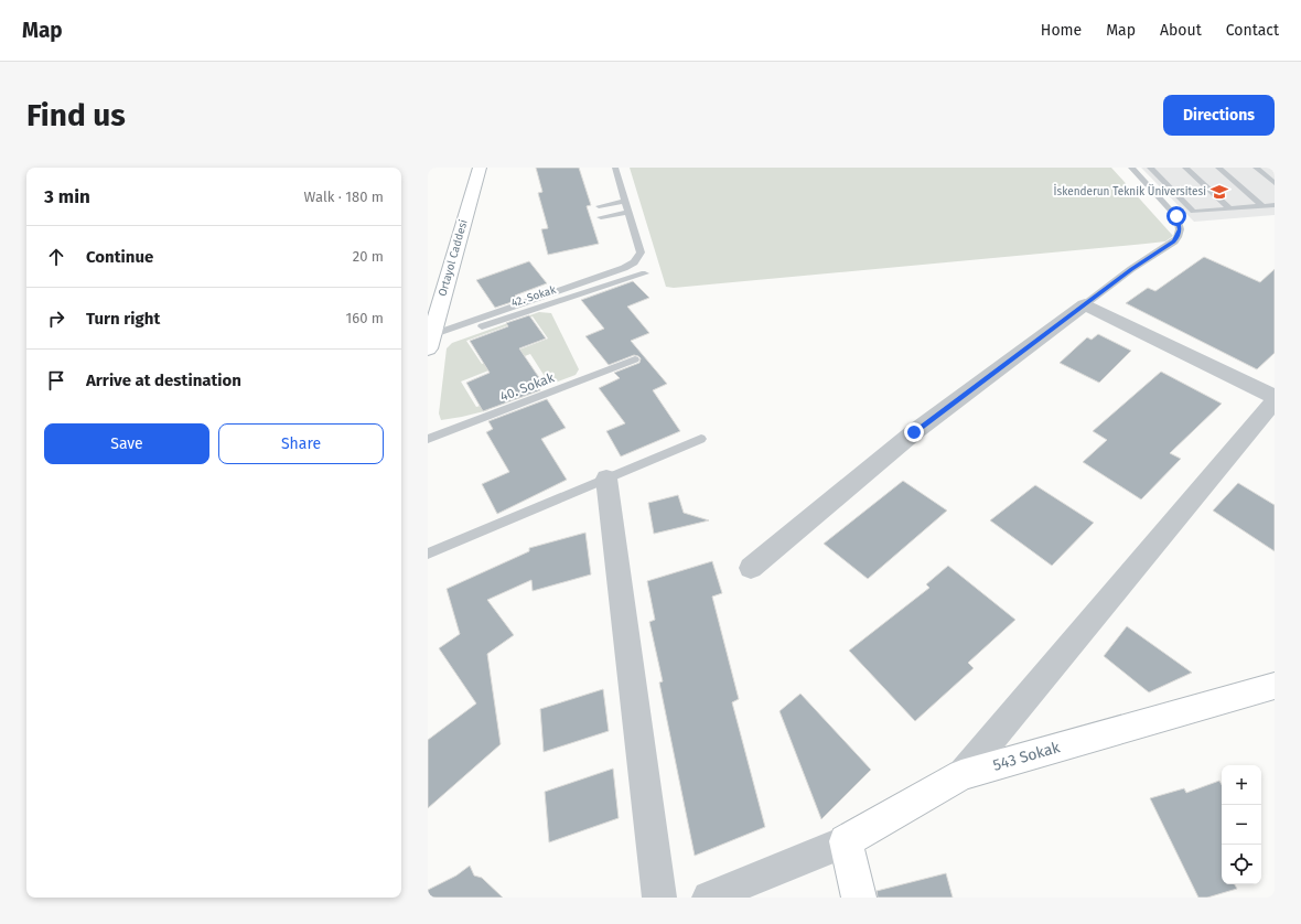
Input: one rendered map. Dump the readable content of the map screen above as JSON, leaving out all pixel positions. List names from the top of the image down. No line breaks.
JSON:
{"streets":{"street":["Ortayol Caddesi","543 Sokak"],"lane":["42. Sokak","40. Sokak"]},"crossings":[["Ortayol Caddesi","42. Sokak"]],"places":{"school or university":["İskenderun Teknik Üniversitesi"]},"page":{"header":"Map","nav":["Home","Map","About","Contact"],"buttons":["Directions",["Save","Share"]],"title":"Find us","heading":["3 min","Walk · 180 m"],"list":[["Continue","20 m"],["Turn right","160 m"],"Arrive at destination"],"map_buttons":["+","−"]}}
